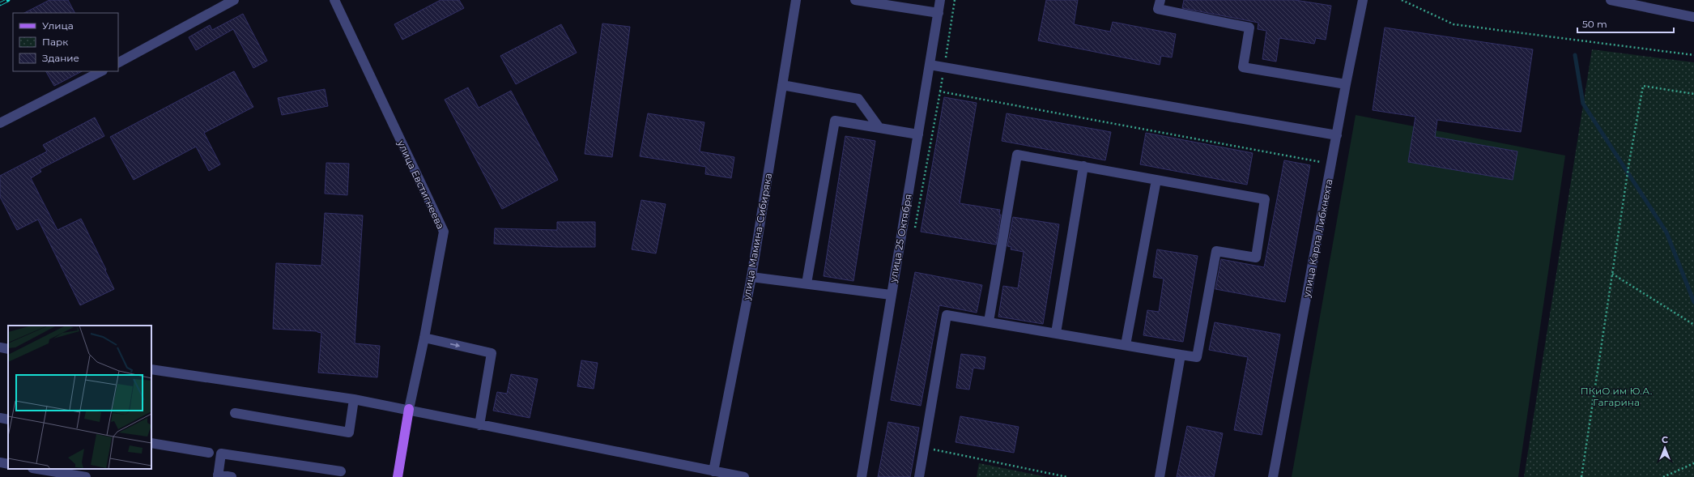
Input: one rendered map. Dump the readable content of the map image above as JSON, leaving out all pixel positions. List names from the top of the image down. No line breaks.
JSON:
{"streets":{"main road":["улица Евстигнеева"],"street":["улица Мамина-Сибиряка","улица 25 Октября","улица Карла Либкнехта"]},"parks":["ПКиО им Ю.А. Гагарина"],"legend":["Улица","Парк","Здание"],"scale_bar":"50 m","north":"top"}
